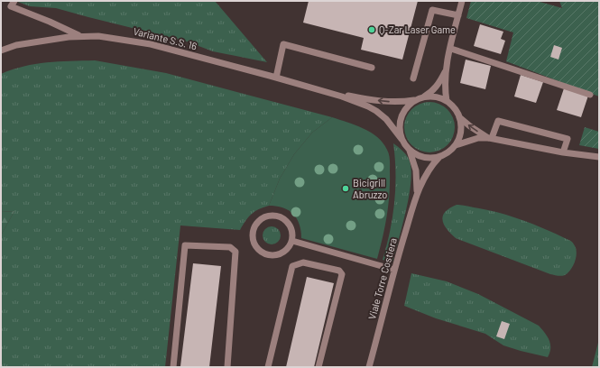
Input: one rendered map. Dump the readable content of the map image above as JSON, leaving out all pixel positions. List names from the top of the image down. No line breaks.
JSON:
{"streets":{"street":["Variante S.S. 16","Viale Torre Costiera"]},"crossings":[["Variante S.S. 16","Viale Torre Costiera"]],"places":["Q-Zar Laser Game","Bicigrill Abruzzo"]}
